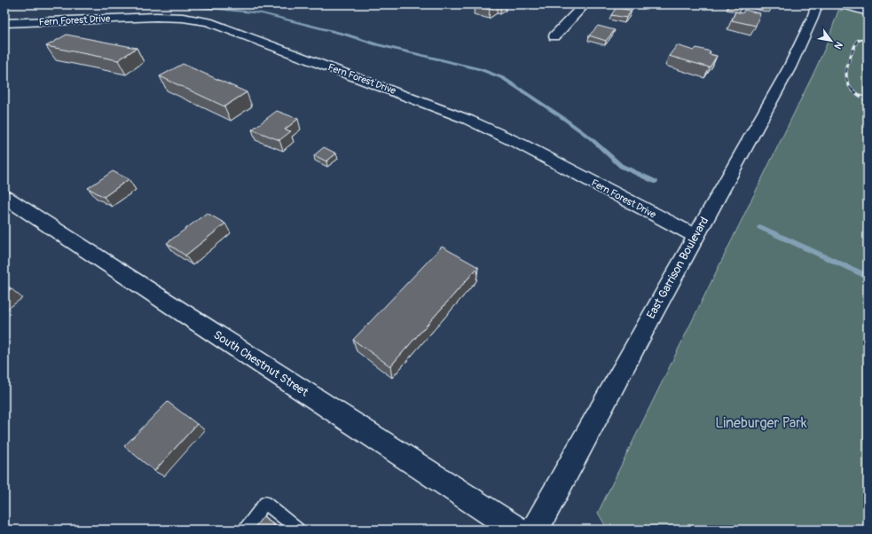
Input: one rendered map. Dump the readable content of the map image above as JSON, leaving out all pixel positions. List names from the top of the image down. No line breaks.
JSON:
{"streets":{"main road":["East Garrison Boulevard"],"street":["Fern Forest Drive","South Chestnut Street"]},"crossings":[["Fern Forest Drive","East Garrison Boulevard"]],"parks":["Lineburger Park"],"north":"bottom right"}
